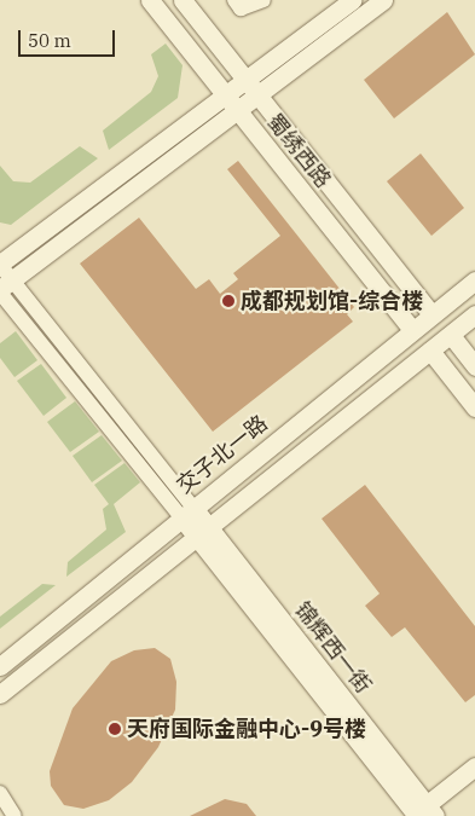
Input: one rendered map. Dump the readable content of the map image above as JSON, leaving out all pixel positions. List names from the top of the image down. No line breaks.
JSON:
{"streets":{"street":["蜀绣西路","交子北一路","锦辉西一街"]},"crossings":[["蜀绣西路","交子北一路"],["交子北一路","锦辉西一街"]],"places":["成都规划馆-综合楼","天府国际金融中心-9号楼"],"scale_bar":"50 m"}
